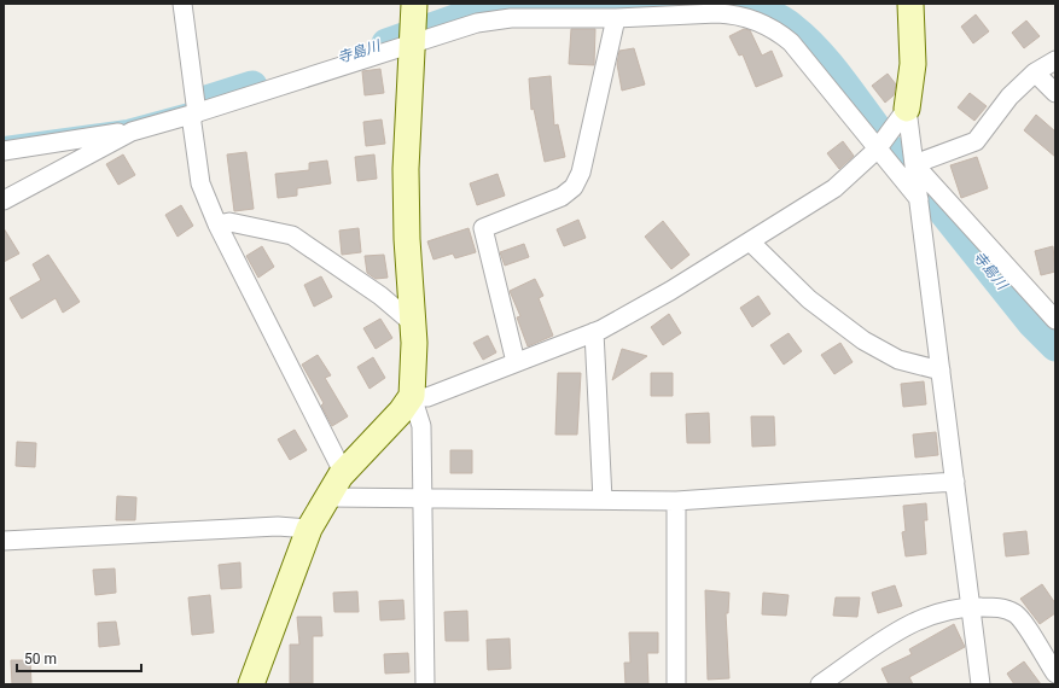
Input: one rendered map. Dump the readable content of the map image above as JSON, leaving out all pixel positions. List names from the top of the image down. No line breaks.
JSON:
{"water":["寺島川"],"scale_bar":"50 m"}
